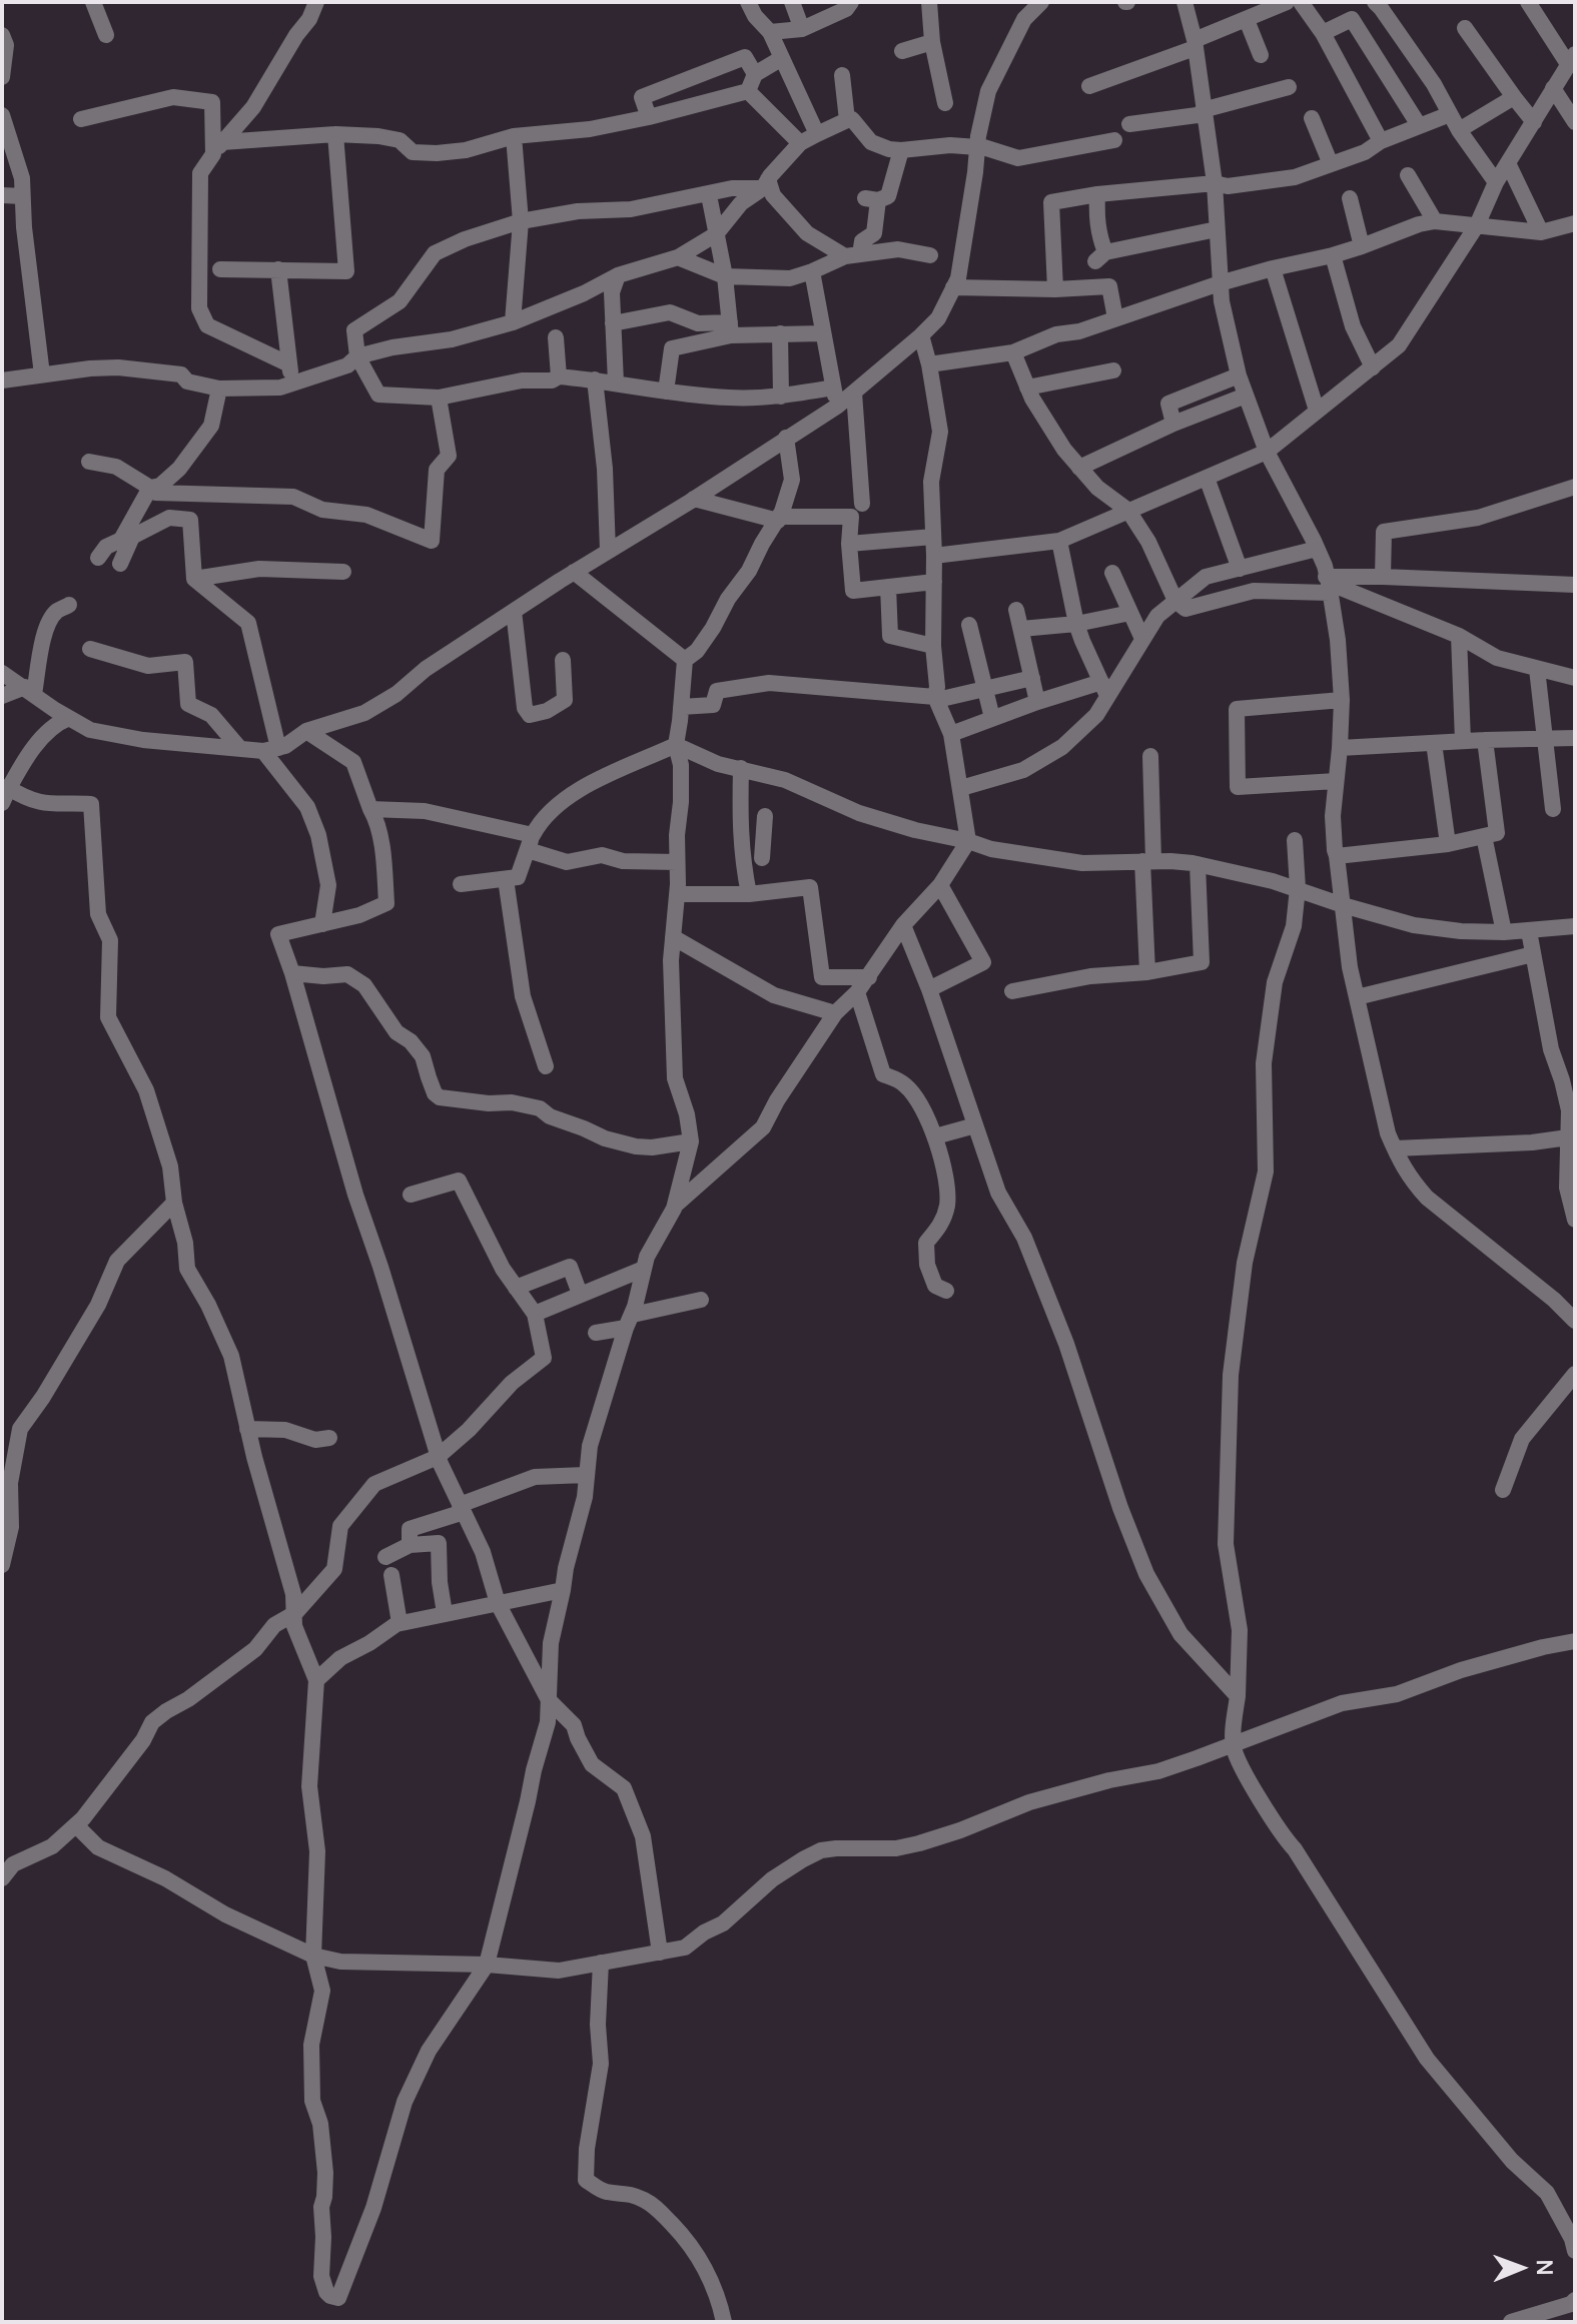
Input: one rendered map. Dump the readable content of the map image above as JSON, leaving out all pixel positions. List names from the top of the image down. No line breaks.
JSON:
{"north":"right"}
